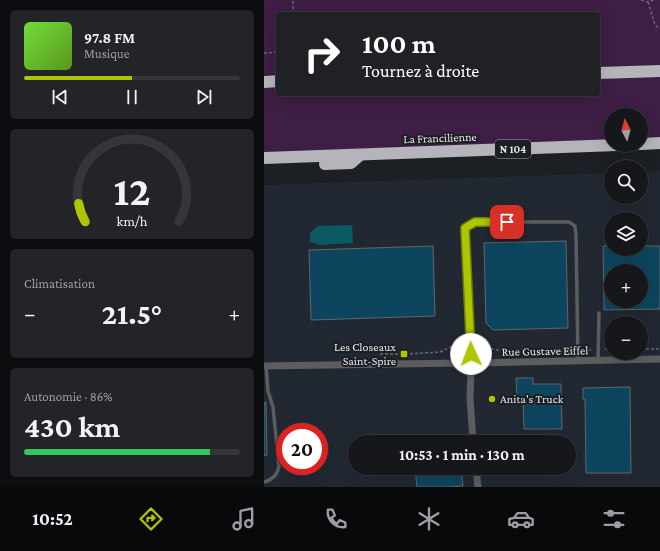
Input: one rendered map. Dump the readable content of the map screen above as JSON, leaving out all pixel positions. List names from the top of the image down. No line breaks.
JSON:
{"streets":{"highway":["La Francilienne","N 104"],"street":["Rue Gustave Eiffel"]},"places":{"transit":["Les Closeaux Saint-Spire"],"other":["Anita's Truck"]},"north":"top","page":{"turn":["100 m","Tournez à droite"],"song":["97.8 FM","Musique"],"map_buttons":["+","−"],"tile":["Climatisation",["Autonomie · 86%","430 km"]],"heat":["−","21.5°","+"],"limit":"20","trip":"10:53 · 1 min · 130 m","tabs":"10:52","gauge":["12","km/h"]}}
